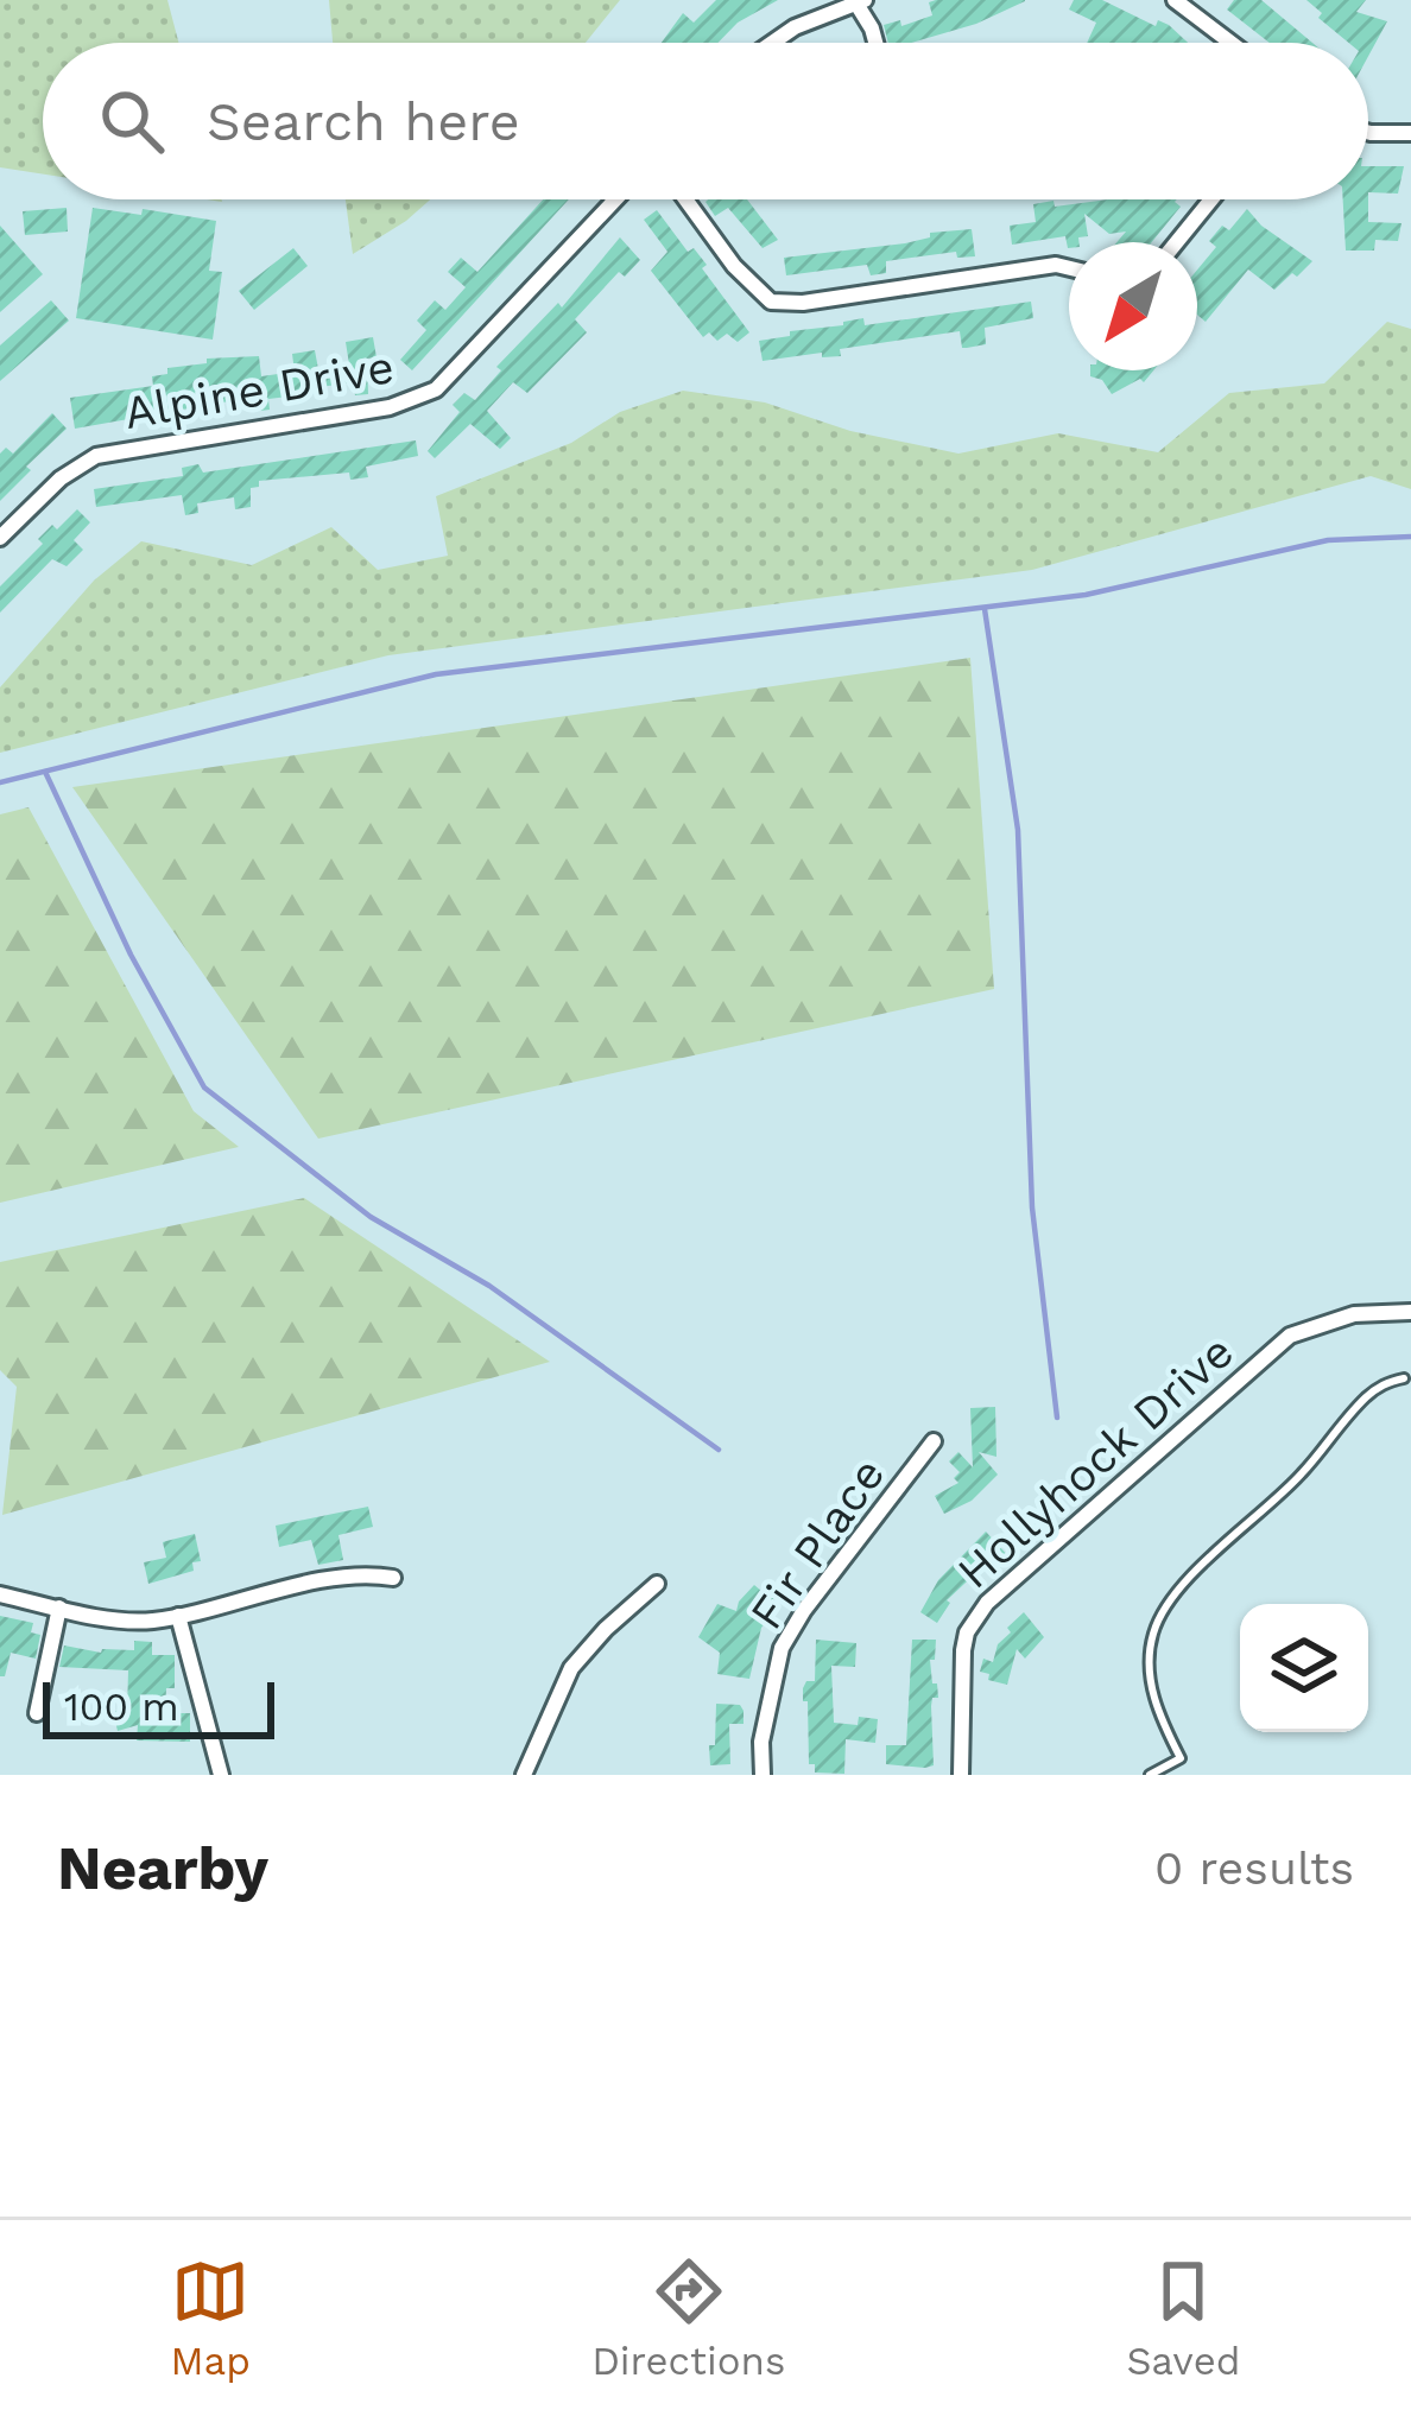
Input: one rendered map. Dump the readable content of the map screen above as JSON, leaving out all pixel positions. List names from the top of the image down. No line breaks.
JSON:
{"streets":{"street":["Alpine Drive","Hollyhock Drive","Fir Place"]},"scale_bar":"100 m","north":"bottom left","page":{"search":"Search here","scale":"100 m","heading":["Nearby","0 results"],"nav":["Map","Directions","Saved"]}}
